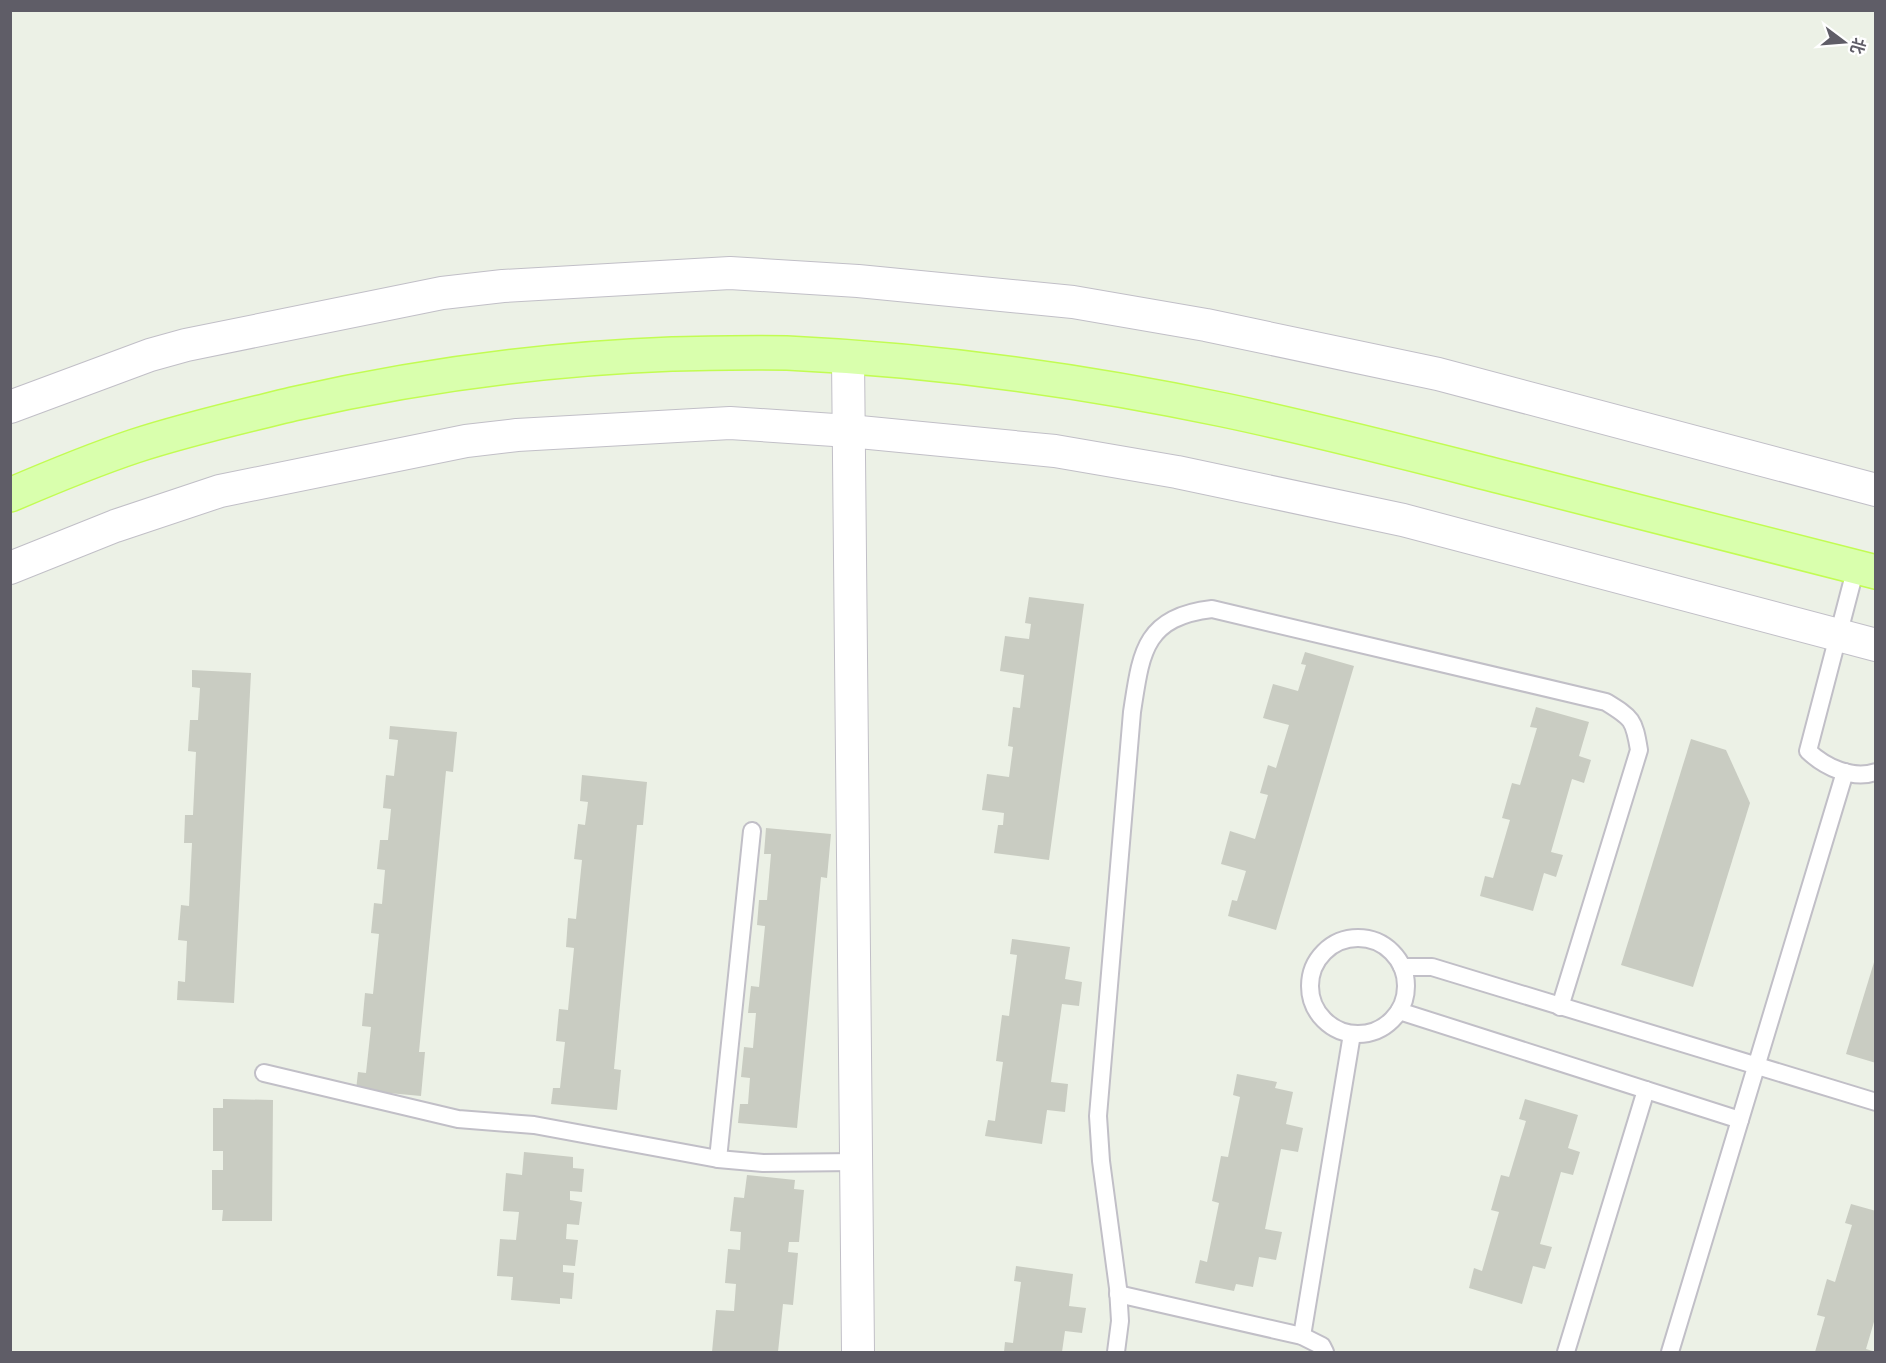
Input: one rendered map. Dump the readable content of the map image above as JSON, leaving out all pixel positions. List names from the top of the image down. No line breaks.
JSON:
{"north":"right"}
